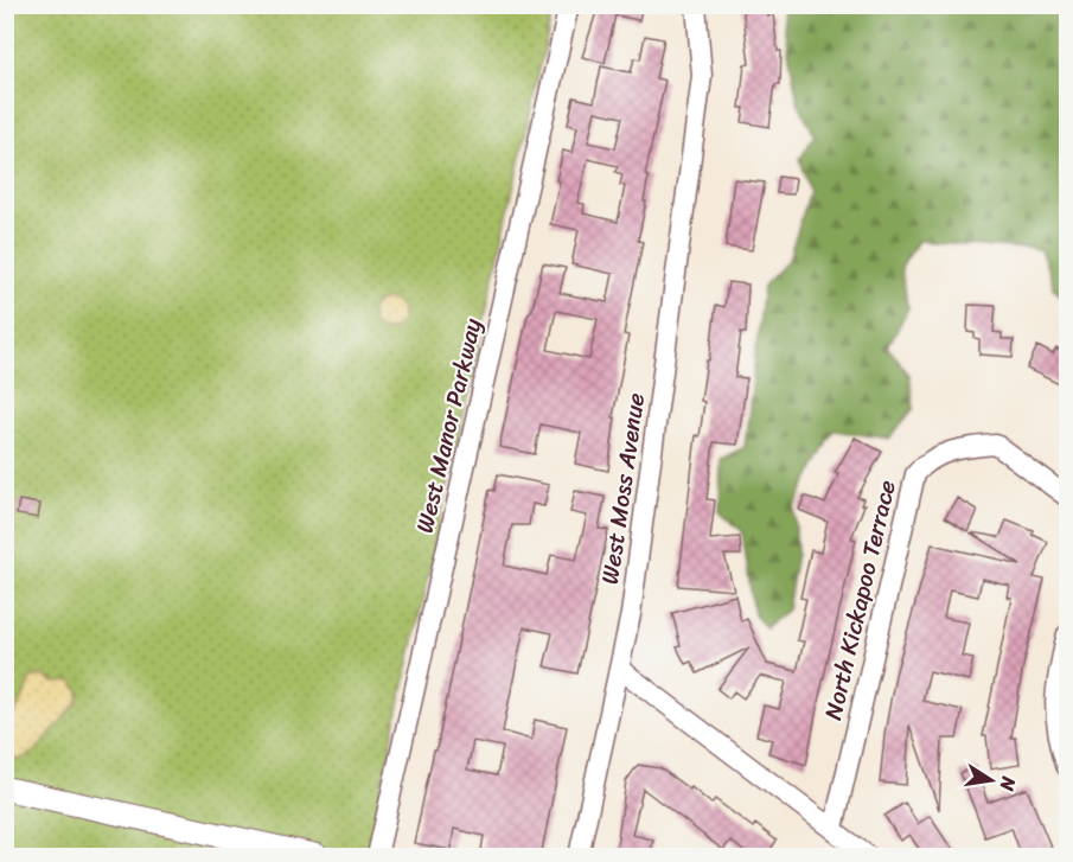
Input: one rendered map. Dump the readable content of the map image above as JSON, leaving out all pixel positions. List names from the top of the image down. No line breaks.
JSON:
{"streets":{"street":["West Manor Parkway","West Moss Avenue","North Kickapoo Terrace"]},"north":"right"}
